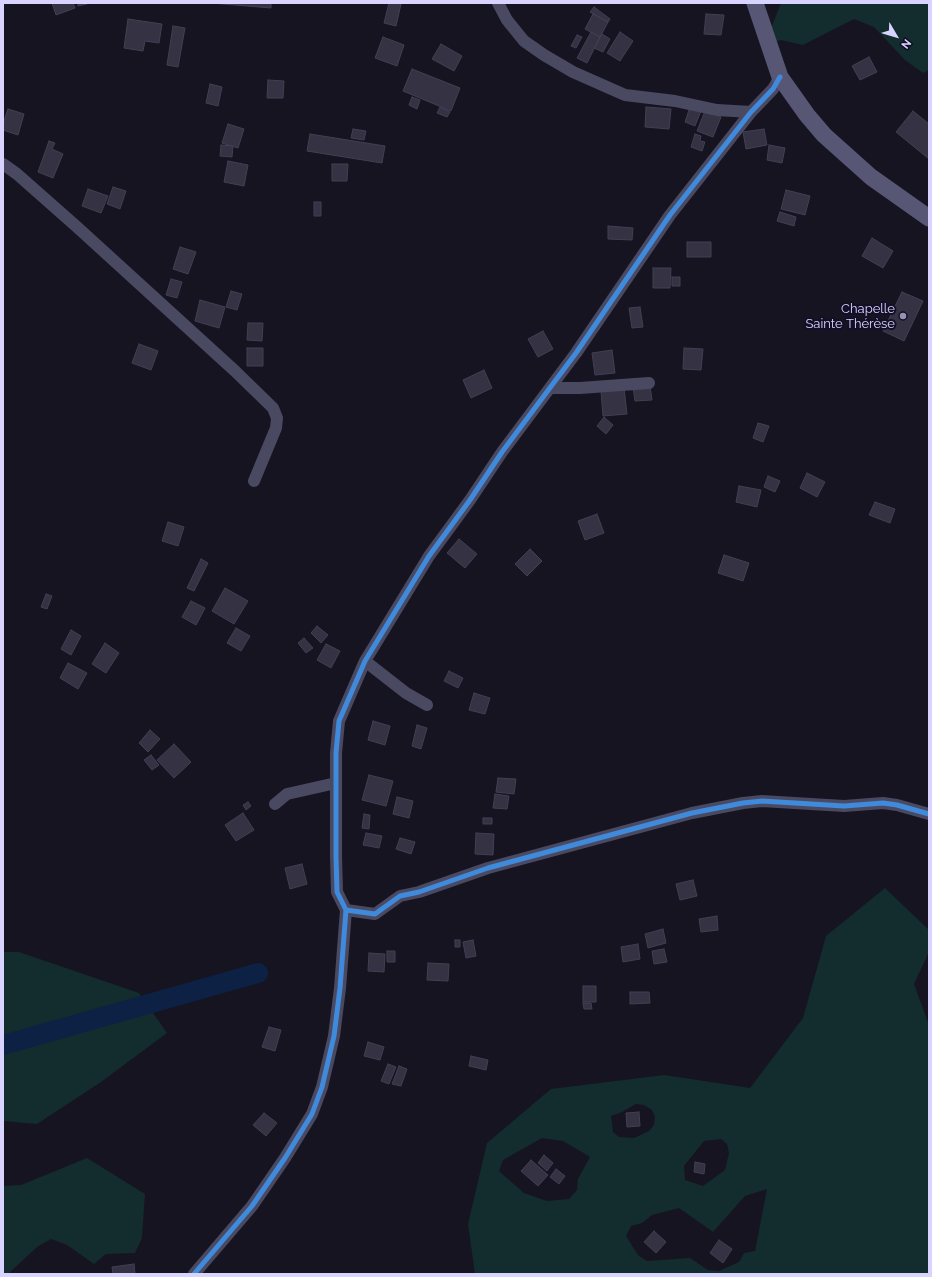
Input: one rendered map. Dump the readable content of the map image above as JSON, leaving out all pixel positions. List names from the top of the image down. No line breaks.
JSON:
{"places":["Chapelle Sainte Thérèse"],"north":"bottom right"}
